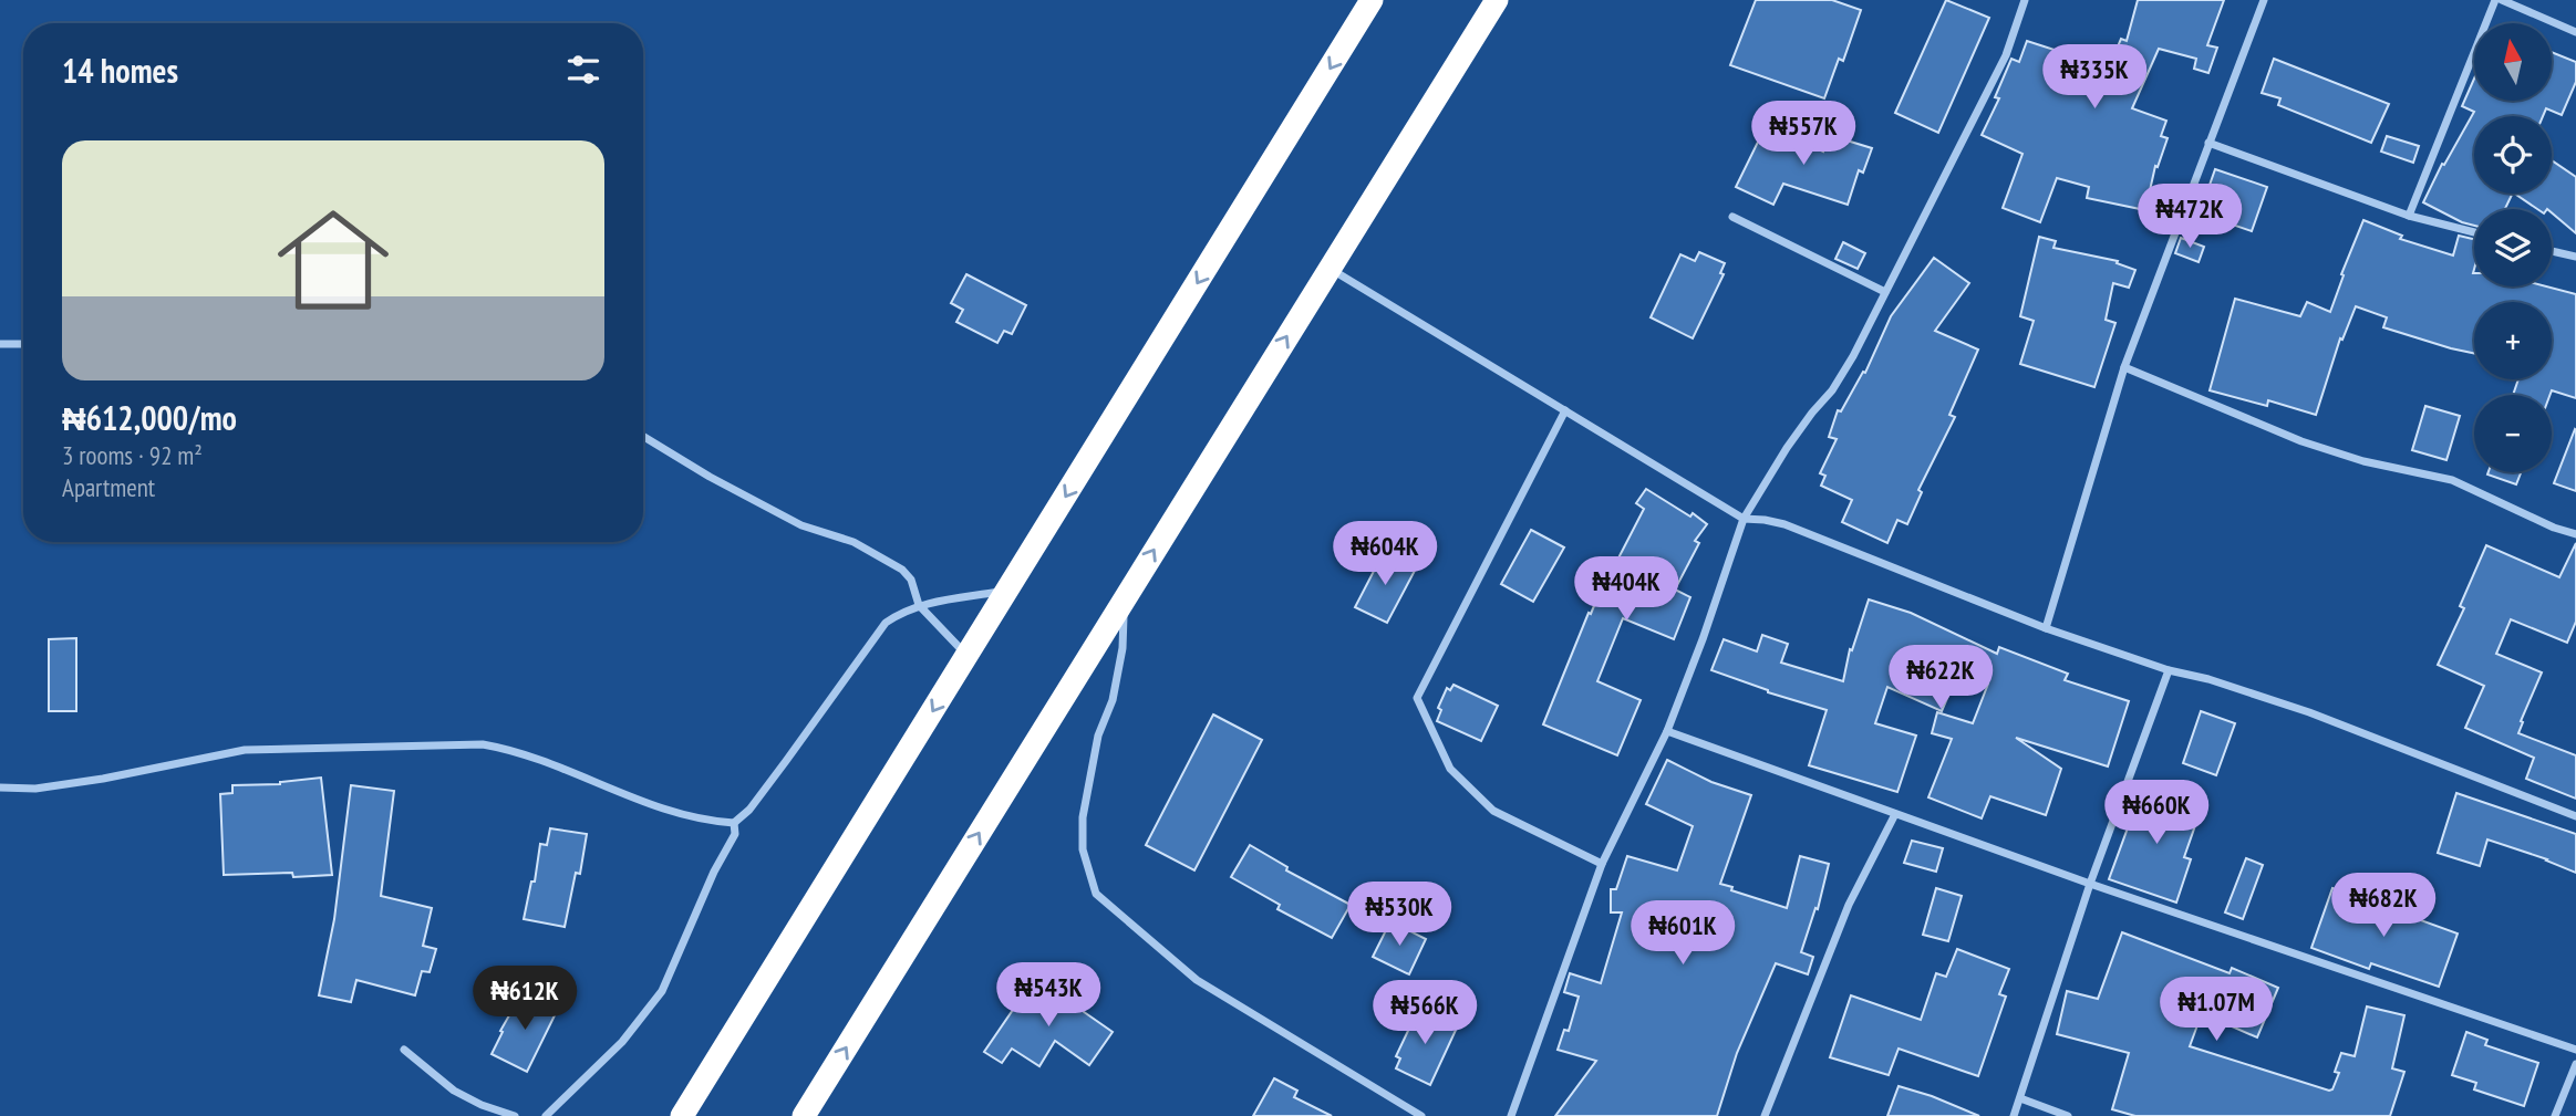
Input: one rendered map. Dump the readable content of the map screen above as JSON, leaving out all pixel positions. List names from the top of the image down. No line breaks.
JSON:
{"north":"top","page":{"map_buttons":["+","−"],"heading":"14 homes","price":["₦335K","₦557K","₦472K","₦604K","₦404K","₦622K","₦660K","₦682K","₦530K","₦601K","₦543K","₦612K","₦1.07M","₦566K"],"list":[{"name":"₦612,000/mo","note":"3 rooms · 92 m² · Apartment"}]}}
